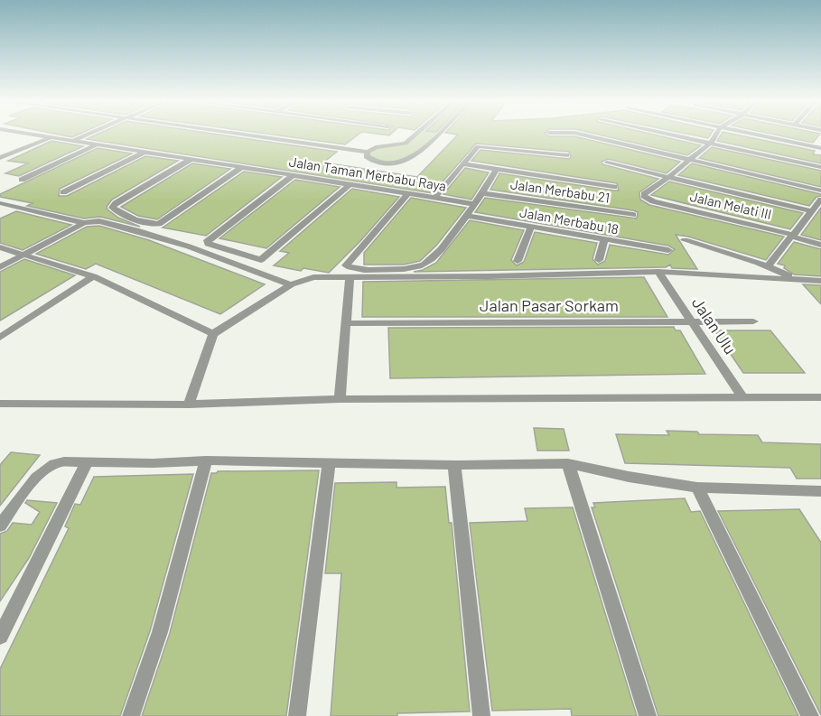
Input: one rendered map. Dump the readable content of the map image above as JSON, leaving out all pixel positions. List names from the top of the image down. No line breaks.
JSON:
{"streets":{"street":["Jalan Taman Merbabu Raya","Jalan Merbabu 21","Jalan Melati III","Jalan Merbabu 18","Jalan Pasar Sorkam","Jalan Ulu"]},"crossings":[["Jalan Pasar Sorkam","Jalan Ulu"]]}
